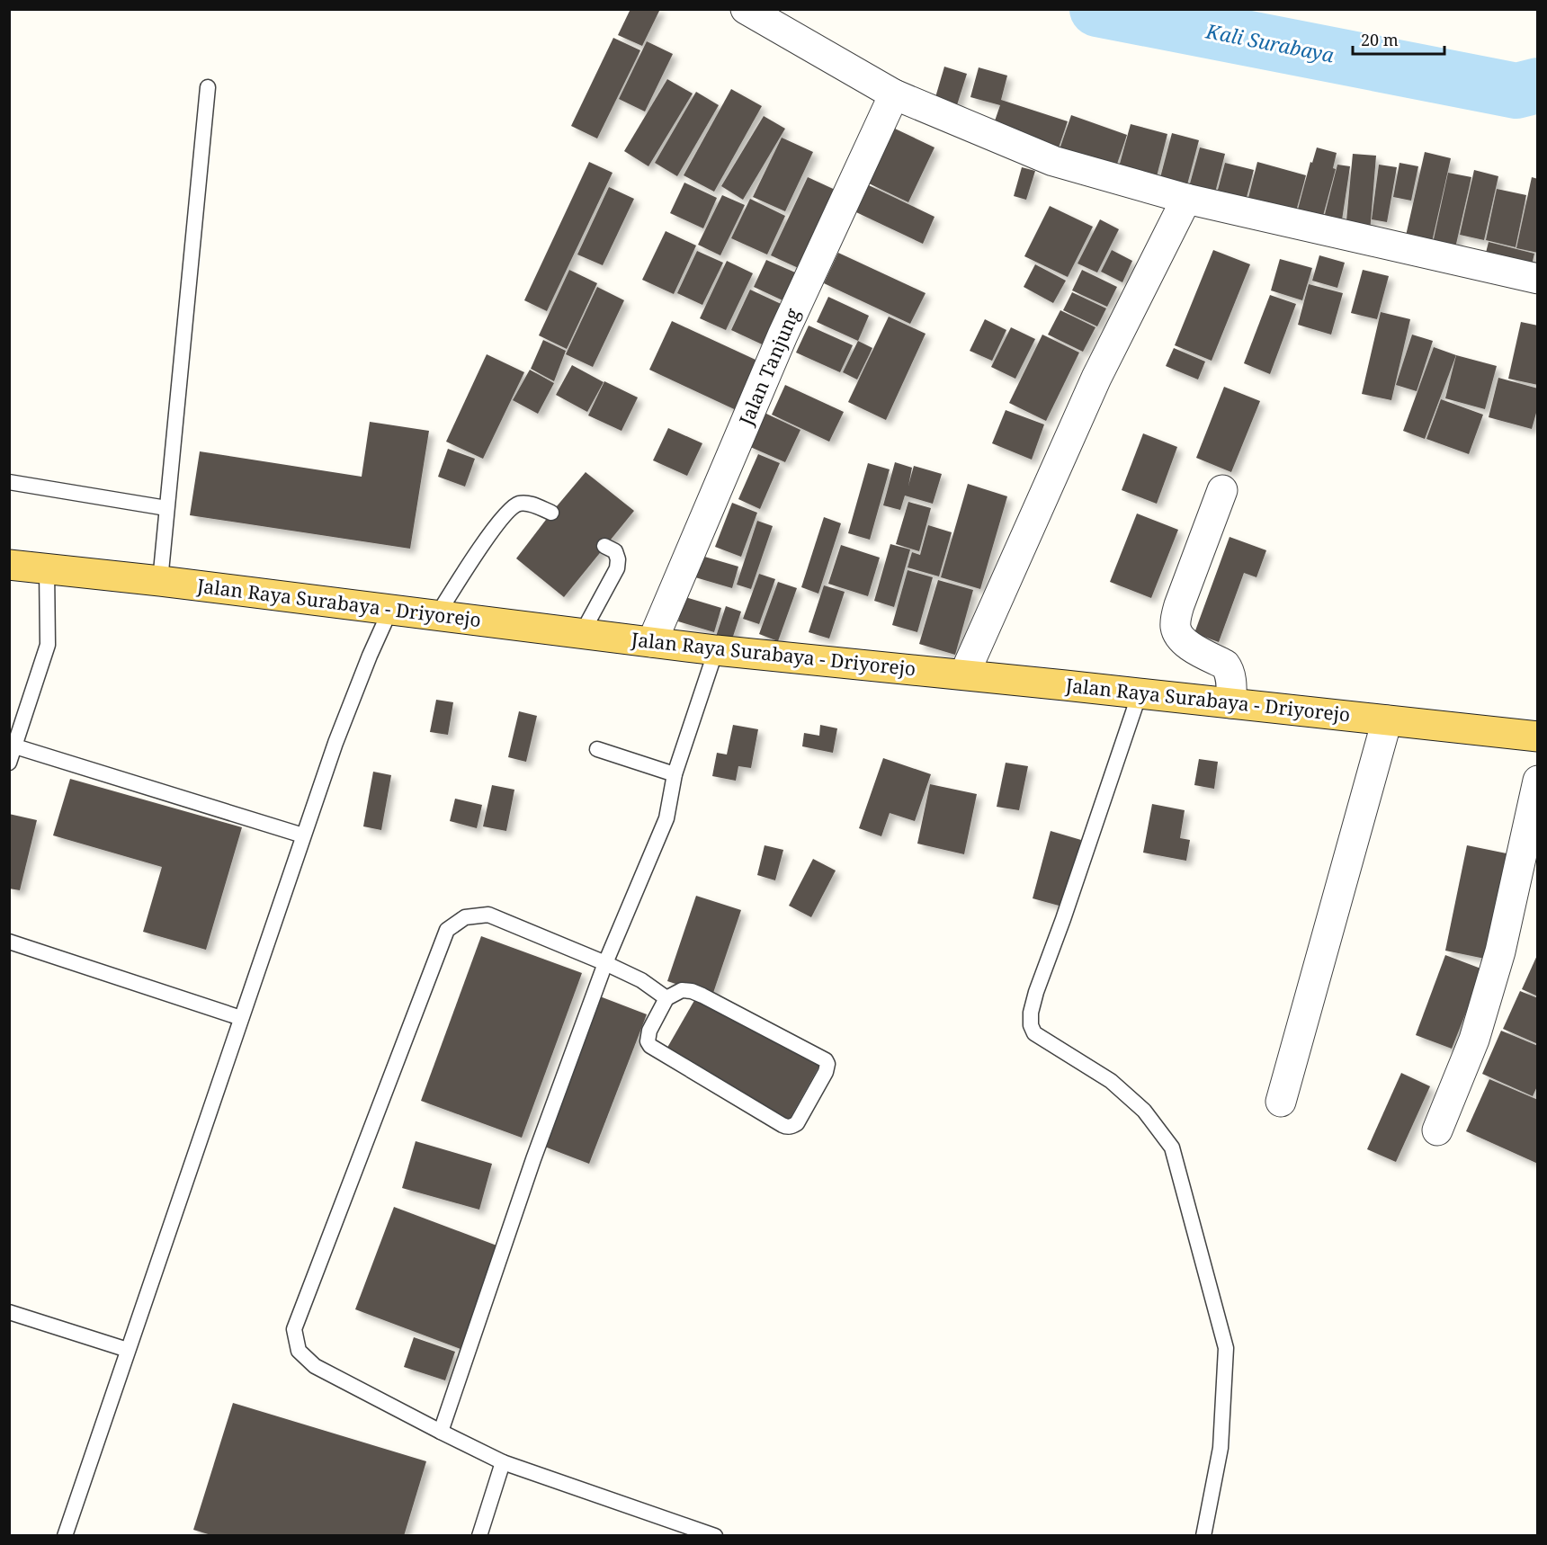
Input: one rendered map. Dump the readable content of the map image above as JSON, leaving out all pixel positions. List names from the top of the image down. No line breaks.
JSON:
{"streets":{"main road":["Jalan Raya Surabaya - Driyorejo"],"street":["Jalan Tanjung"]},"crossings":[["Jalan Tanjung","Jalan Raya Surabaya - Driyorejo"]],"water":["Kali Surabaya"],"scale_bar":"20 m"}
